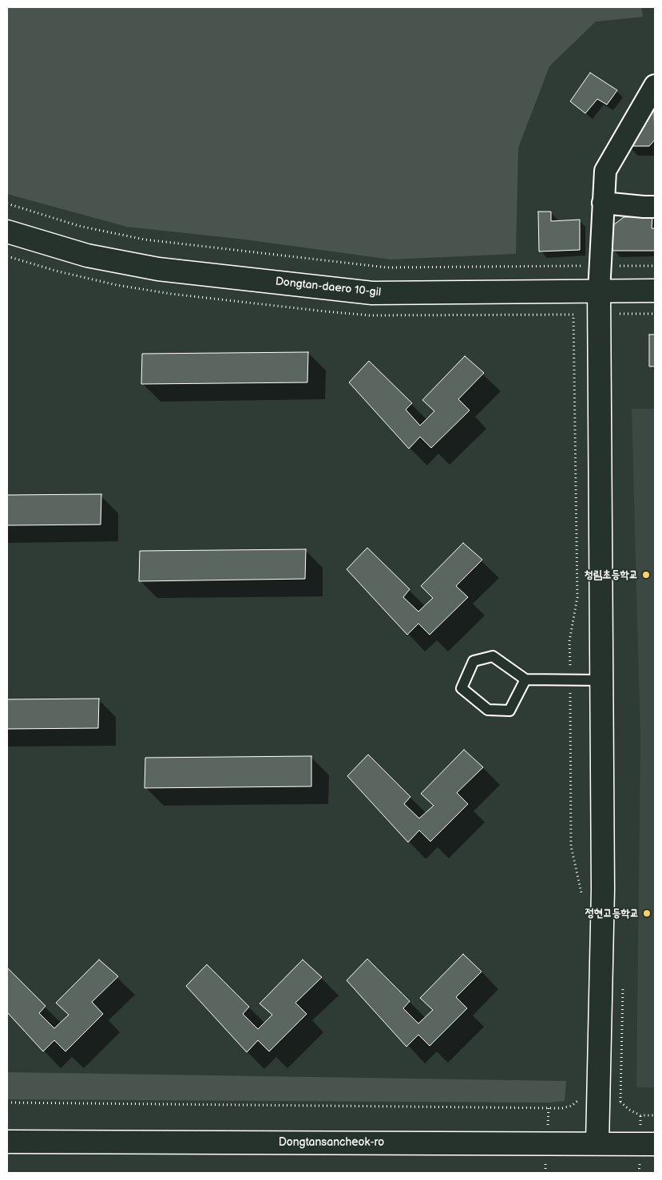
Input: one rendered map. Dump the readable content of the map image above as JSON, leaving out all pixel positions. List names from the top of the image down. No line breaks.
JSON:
{"streets":{"street":["Dongtan-daero 10-gil","Dongtansancheok-ro"]},"places":["청림초등학교","정현고등학교"]}
